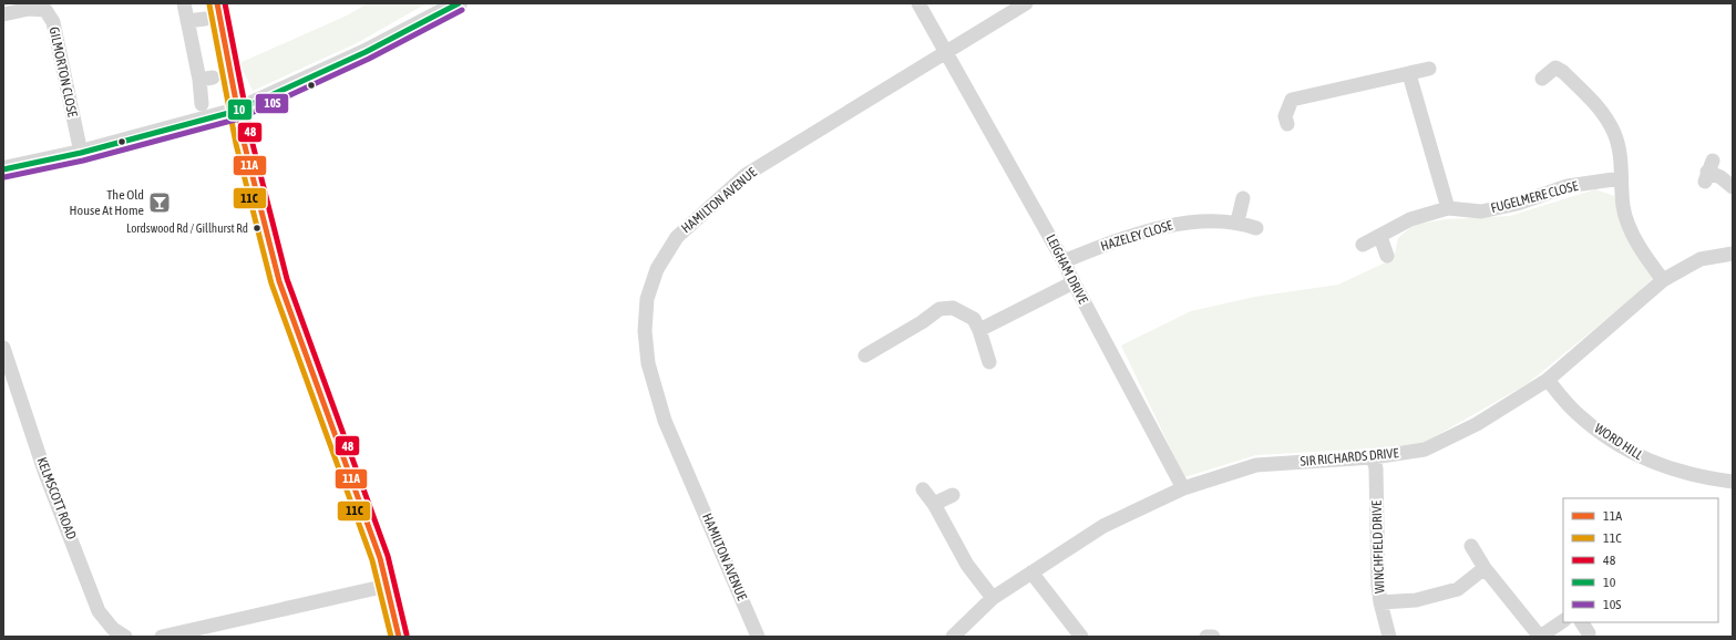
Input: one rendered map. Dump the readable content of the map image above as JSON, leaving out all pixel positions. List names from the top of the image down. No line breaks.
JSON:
{"streets":{"street":["GILMORTON CLOSE","FUGELMERE CLOSE","HAMILTON AVENUE","HAZELEY CLOSE","LEIGHAM DRIVE","WORD HILL","SIR RICHARDS DRIVE","KELMSCOTT ROAD","WINCHFIELD DRIVE"]},"crossings":[["HAMILTON AVENUE","LEIGHAM DRIVE"],["HAZELEY CLOSE","LEIGHAM DRIVE"],["LEIGHAM DRIVE","SIR RICHARDS DRIVE"],["WORD HILL","SIR RICHARDS DRIVE"],["SIR RICHARDS DRIVE","WINCHFIELD DRIVE"]],"places":{"bar":["The Old House At Home"],"other":["Lordswood Rd / Gillhurst Rd"]},"lines":["transit line 11A","transit line 48","transit line 10","transit line 11C","transit line 10S"],"legend":["11A","11C","48","10","10S"]}
